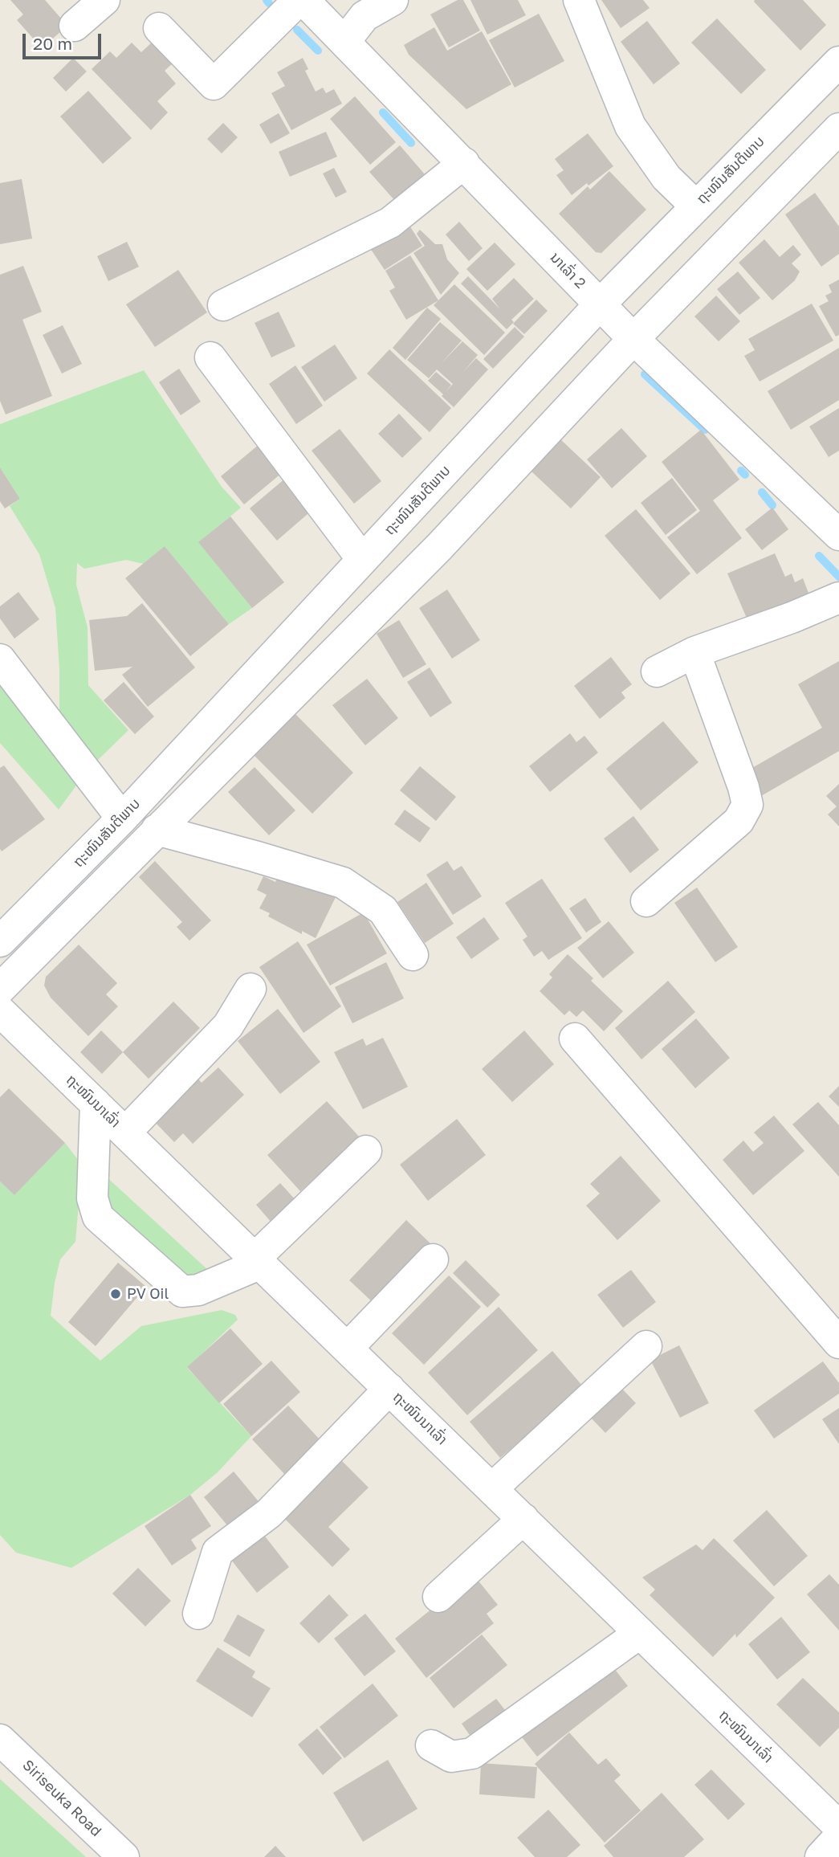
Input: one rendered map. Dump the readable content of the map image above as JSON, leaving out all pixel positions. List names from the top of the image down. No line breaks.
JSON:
{"streets":{"street":["ຖະໜົນສັນຕິພາບ","ນາເລົ່າ 2","ຖະໜົນນາເລົ່າ","Siriseuka Road"]},"crossings":[["ຖະໜົນສັນຕິພາບ","ນາເລົ່າ 2"]],"places":["PV Oil"],"scale_bar":"20 m"}
